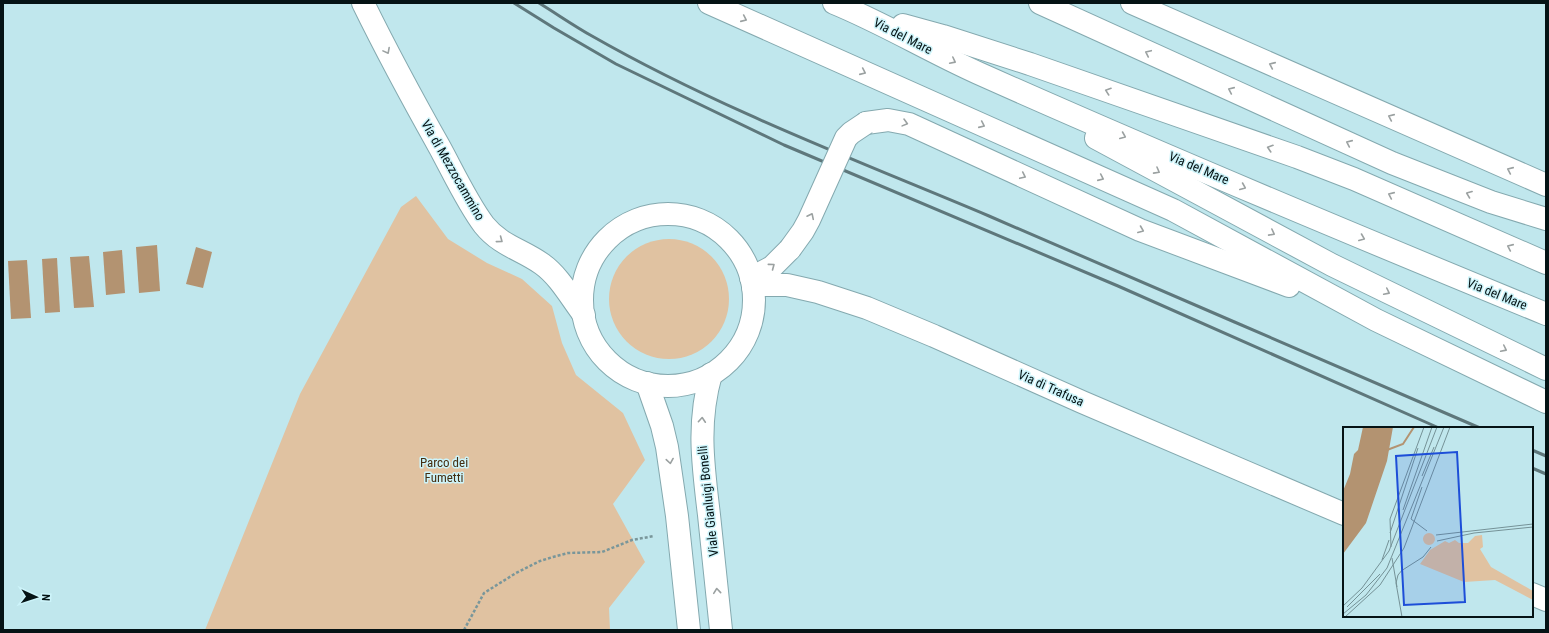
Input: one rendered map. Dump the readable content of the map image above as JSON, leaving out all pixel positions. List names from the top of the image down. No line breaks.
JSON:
{"streets":{"main road":["Via del Mare","Via di Mezzocammino","Via di Trafusa","Viale Gianluigi Bonelli"]},"one_way":["Via di Mezzocammino"],"parks":["Parco dei Fumetti"],"north":"right"}
